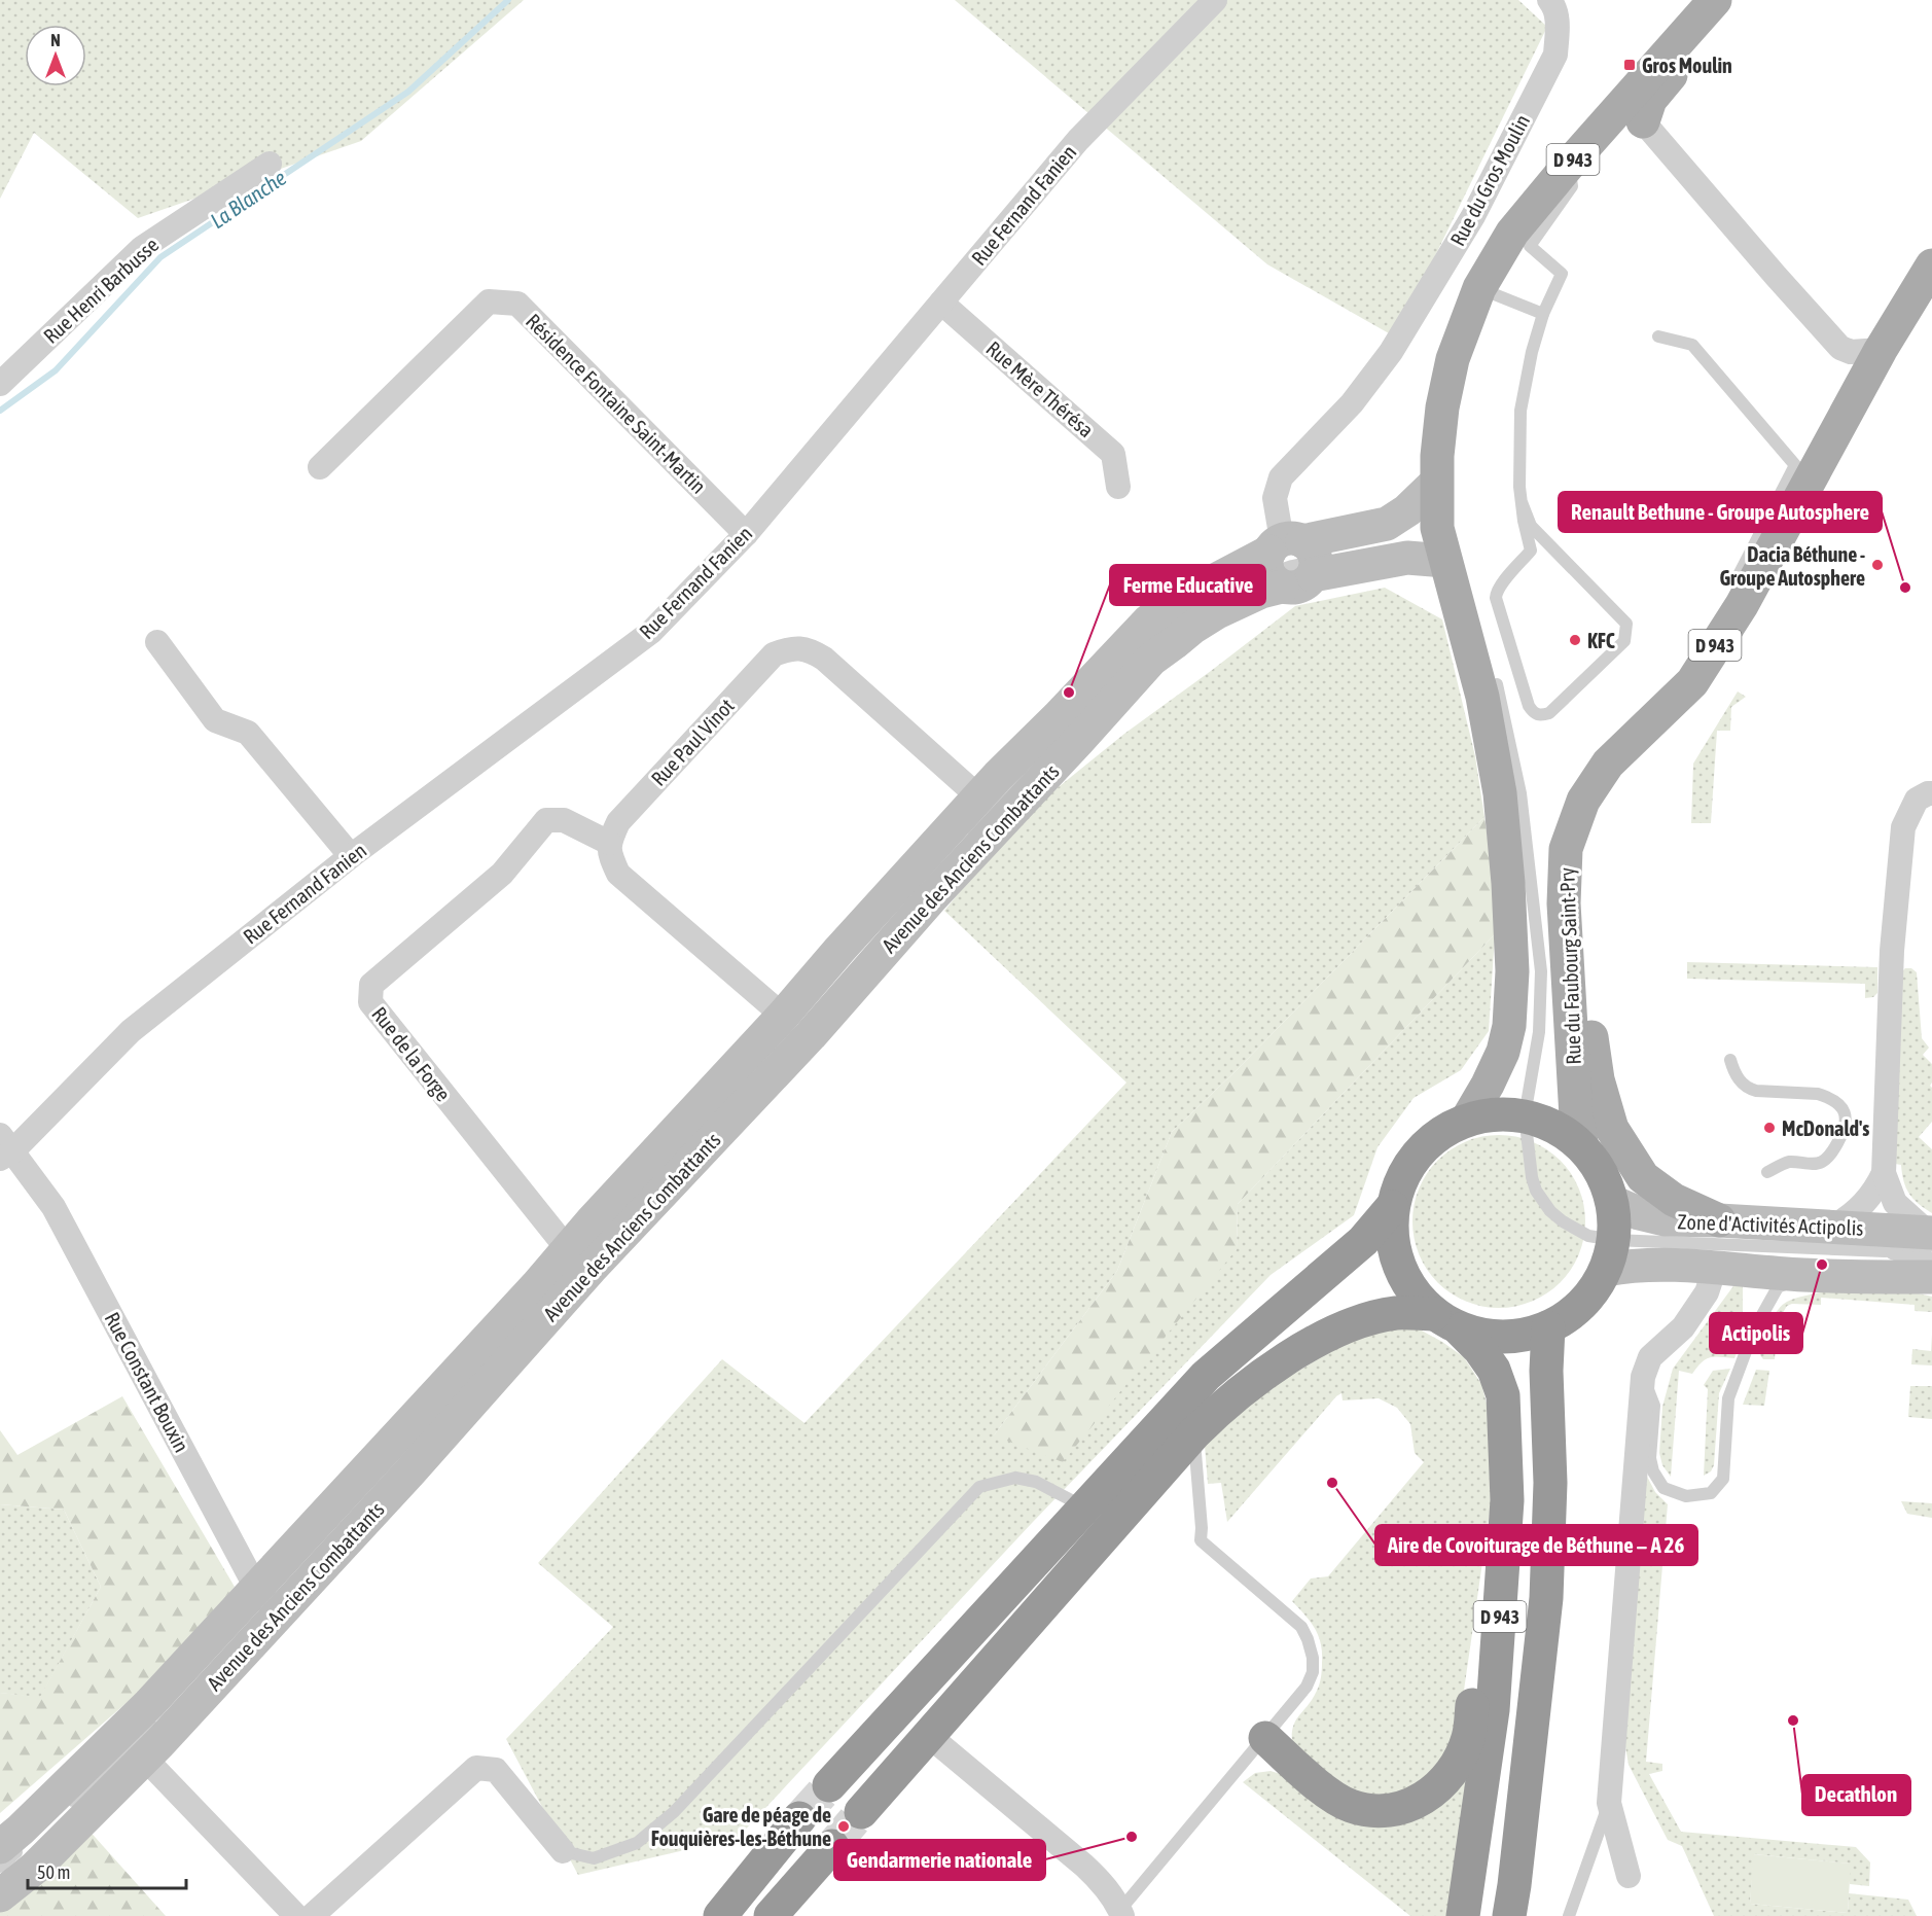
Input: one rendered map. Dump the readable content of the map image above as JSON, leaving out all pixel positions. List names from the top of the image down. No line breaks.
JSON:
{"streets":{"highway":["D 943"],"main road":["Rue du Faubourg Saint-Pry"],"street":["Rue du Gros Moulin","Rue Fernand Fanien","Rue Henri Barbusse","Rue Mère Thérésa","Résidence Fontaine Saint-Martin","Rue Paul Vinot","Avenue des Anciens Combattants","Rue de la Forge","Zone d'Activités Actipolis","Rue Constant Bouxin"]},"crossings":[["D 943","Avenue des Anciens Combattants"],["Rue du Gros Moulin","Avenue des Anciens Combattants"],["Rue Fernand Fanien","Rue Mère Thérésa"],["Rue Fernand Fanien","Résidence Fontaine Saint-Martin"],["Rue Fernand Fanien","Rue Constant Bouxin"],["Rue Paul Vinot","Avenue des Anciens Combattants"],["Rue Paul Vinot","Rue de la Forge"],["Avenue des Anciens Combattants","Rue de la Forge"],["Avenue des Anciens Combattants","Rue Constant Bouxin"]],"water":["La Blanche"],"places":{"transit":["Gros Moulin"],"other":["Dacia Béthune - Groupe Autosphere","Renault Bethune - Groupe Autosphere","KFC","Ferme Educative","McDonald's","Actipolis","Aire de Covoiturage de Béthune − A 26","Decathlon","Gare de péage de Fouquières-les-Béthune","Gendarmerie nationale"]},"scale_bar":"50 m","north":"top"}
